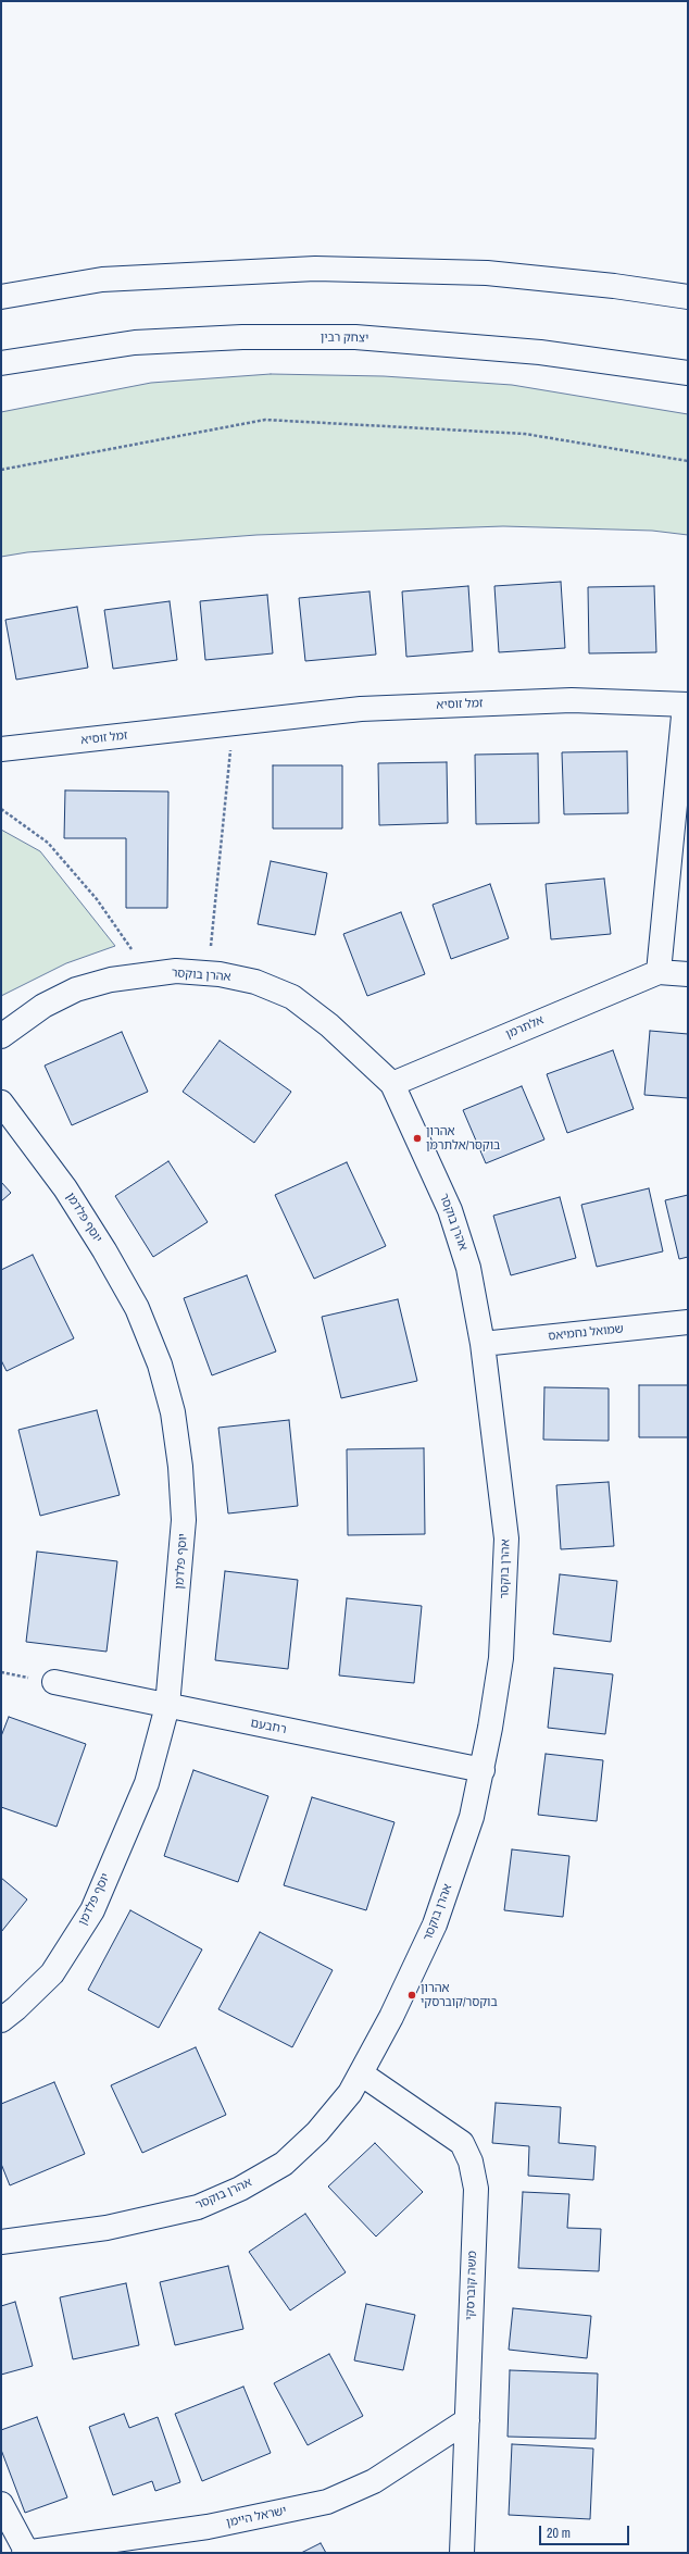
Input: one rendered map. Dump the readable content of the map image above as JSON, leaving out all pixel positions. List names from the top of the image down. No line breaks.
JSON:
{"streets":{"street":["יצחק רבין","זמל זוסיא","אהרן בוקסר","אלתרמן","יוסף פלדמן","שמואל נחמיאס","רחבעם","משה קוברסקי","ישראל היימן"]},"crossings":[["אהרן בוקסר","אלתרמן"],["אהרן בוקסר","שמואל נחמיאס"],["אהרן בוקסר","רחבעם"],["אהרן בוקסר","משה קוברסקי"],["יוסף פלדמן","רחבעם"],["משה קוברסקי","ישראל היימן"]],"places":["אהרון בוקסר/אלתרמן","אהרון בוקסר/קוברסקי"],"scale_bar":"20 m"}
